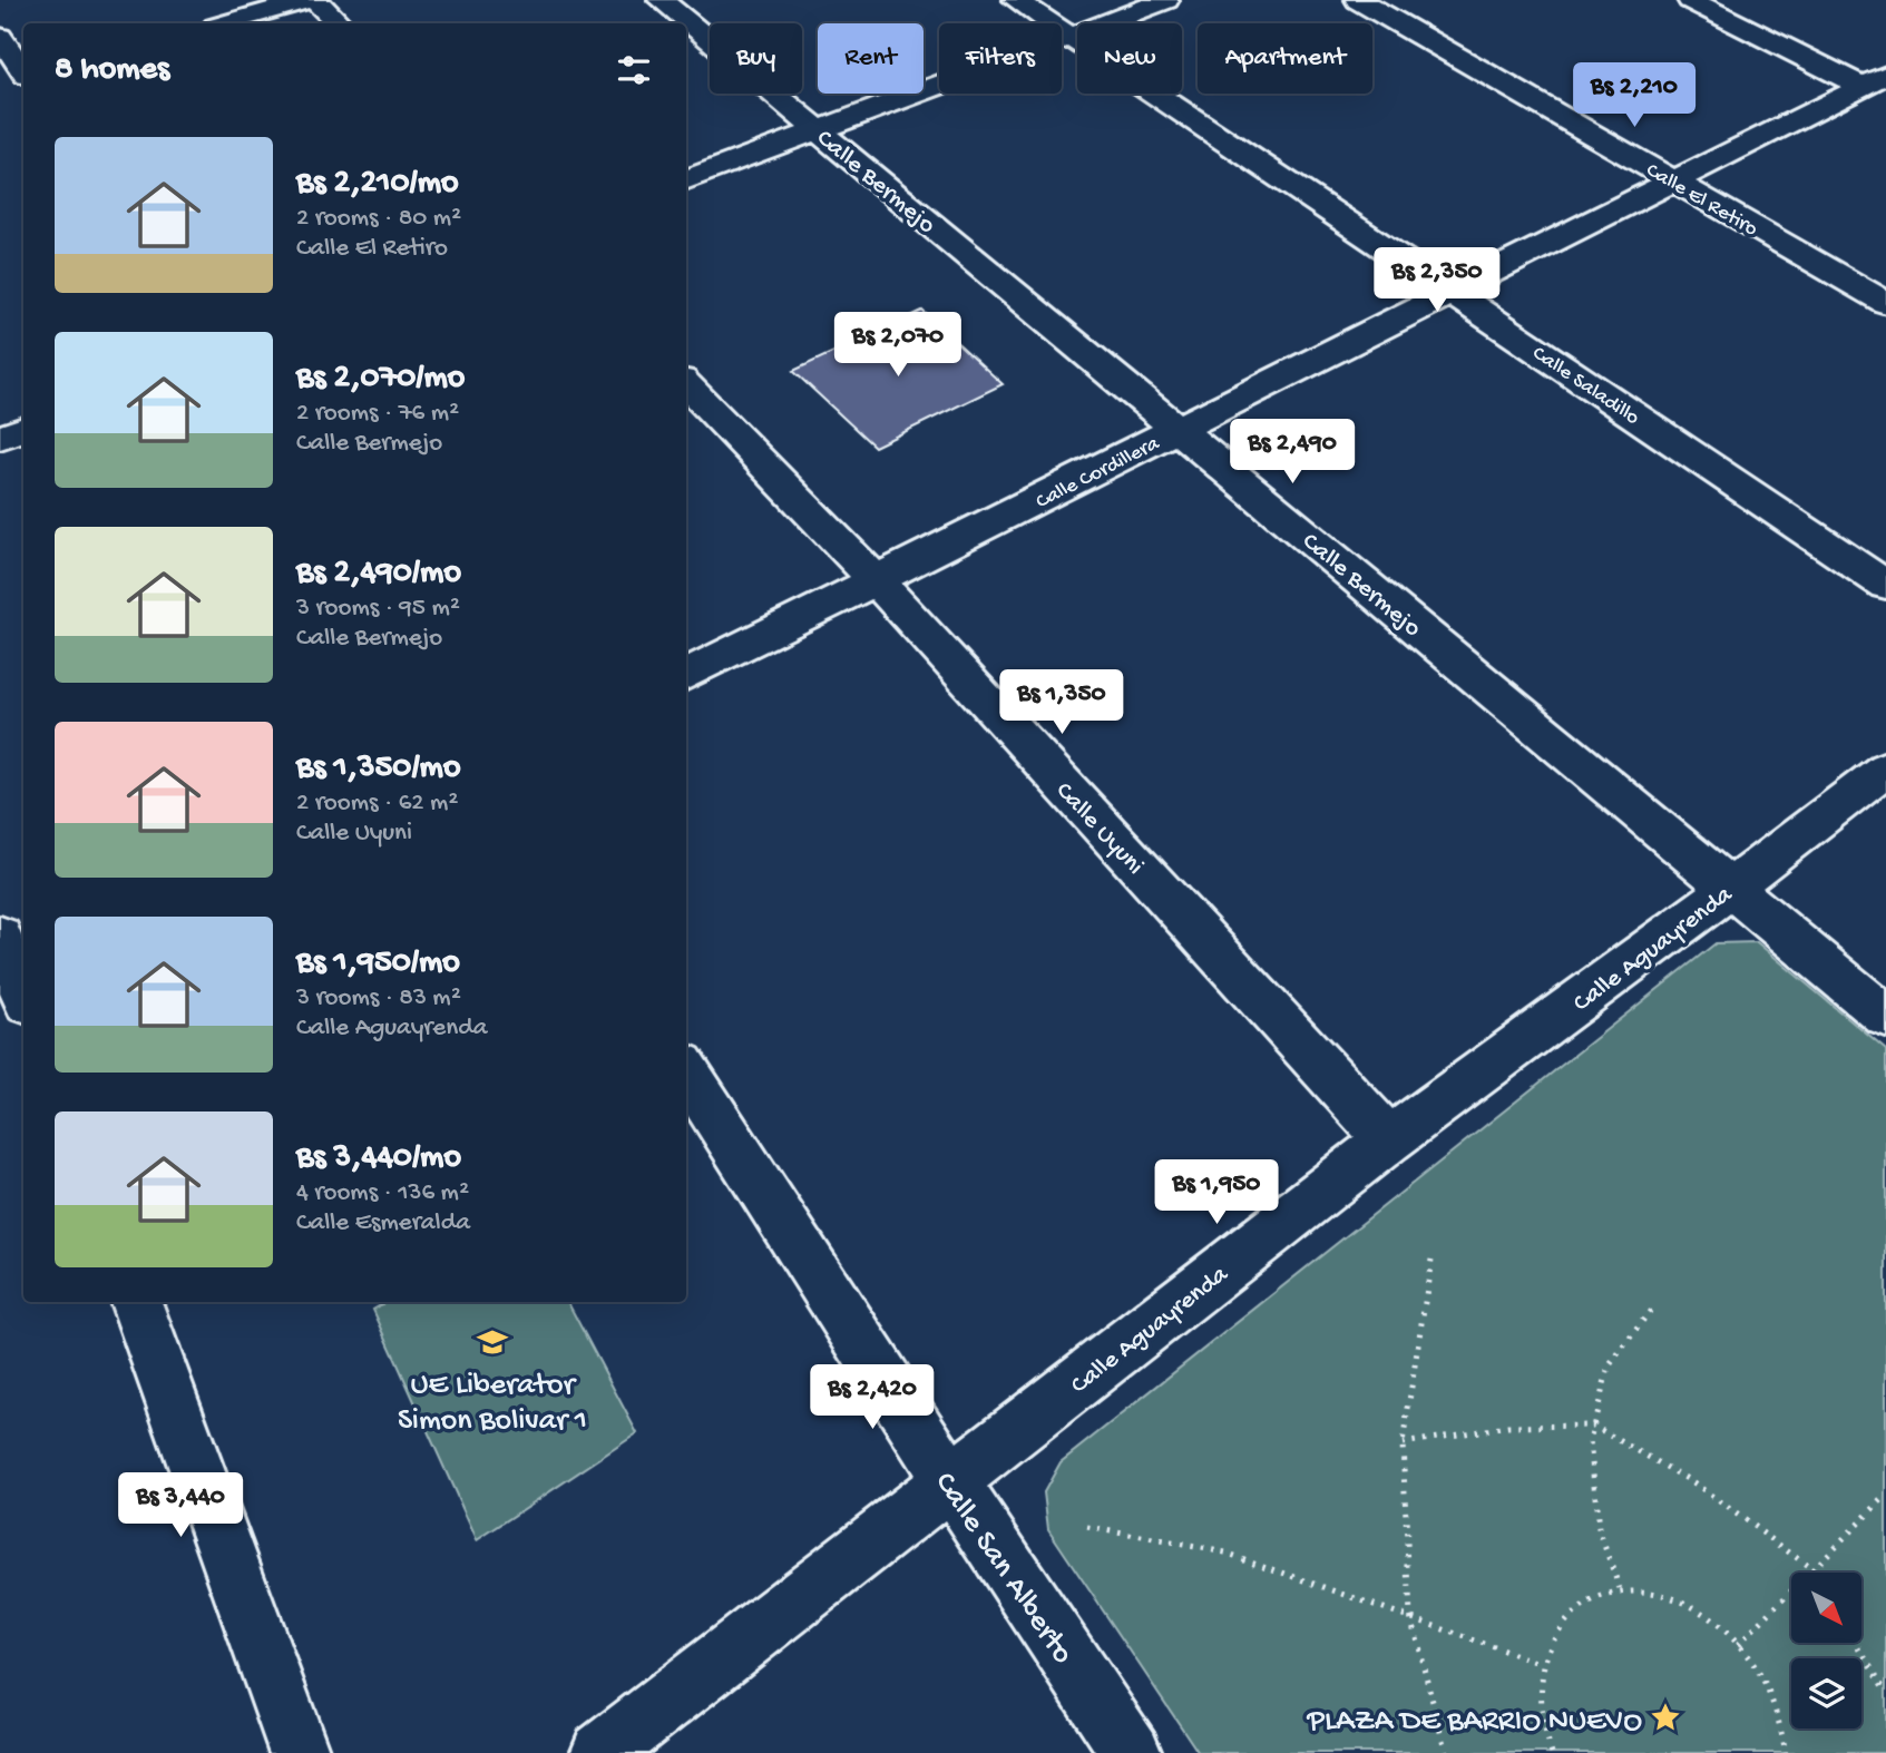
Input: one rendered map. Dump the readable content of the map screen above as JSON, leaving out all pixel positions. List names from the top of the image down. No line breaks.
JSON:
{"streets":{"street":["Calle Bermejo","Calle El Retiro","Calle Saladillo","Calle Cordillera","Calle Uyuni","Calle Aguayrenda","Calle San Alberto"]},"crossings":[["Calle Bermejo","Calle Cordillera"],["Calle Bermejo","Calle Aguayrenda"],["Calle El Retiro","Calle Cordillera"],["Calle Saladillo","Calle Cordillera"],["Calle Cordillera","Calle Uyuni"],["Calle Uyuni","Calle Aguayrenda"],["Calle Aguayrenda","Calle San Alberto"]],"places":{"school or university":["UE Liberator Simon Bolivar 1"],"place":["PLAZA DE BARRIO NUEVO"]},"north":"bottom right","page":{"chip":["Buy","Rent","Filters","New","Apartment"],"heading":"8 homes","price":["Bs 2,210","Bs 2,350","Bs 2,070","Bs 2,490","Bs 1,350","Bs 1,950","Bs 2,420","Bs 3,440"],"list":[{"name":"Bs 2,210/mo","note":"2 rooms · 80 m² · Calle El Retiro"},{"name":"Bs 2,070/mo","note":"2 rooms · 76 m² · Calle Bermejo"},{"name":"Bs 2,490/mo","note":"3 rooms · 95 m² · Calle Bermejo"},{"name":"Bs 1,350/mo","note":"2 rooms · 62 m² · Calle Uyuni"},{"name":"Bs 1,950/mo","note":"3 rooms · 83 m² · Calle Aguayrenda"},{"name":"Bs 3,440/mo","note":"4 rooms · 136 m² · Calle Esmeralda"}]}}
